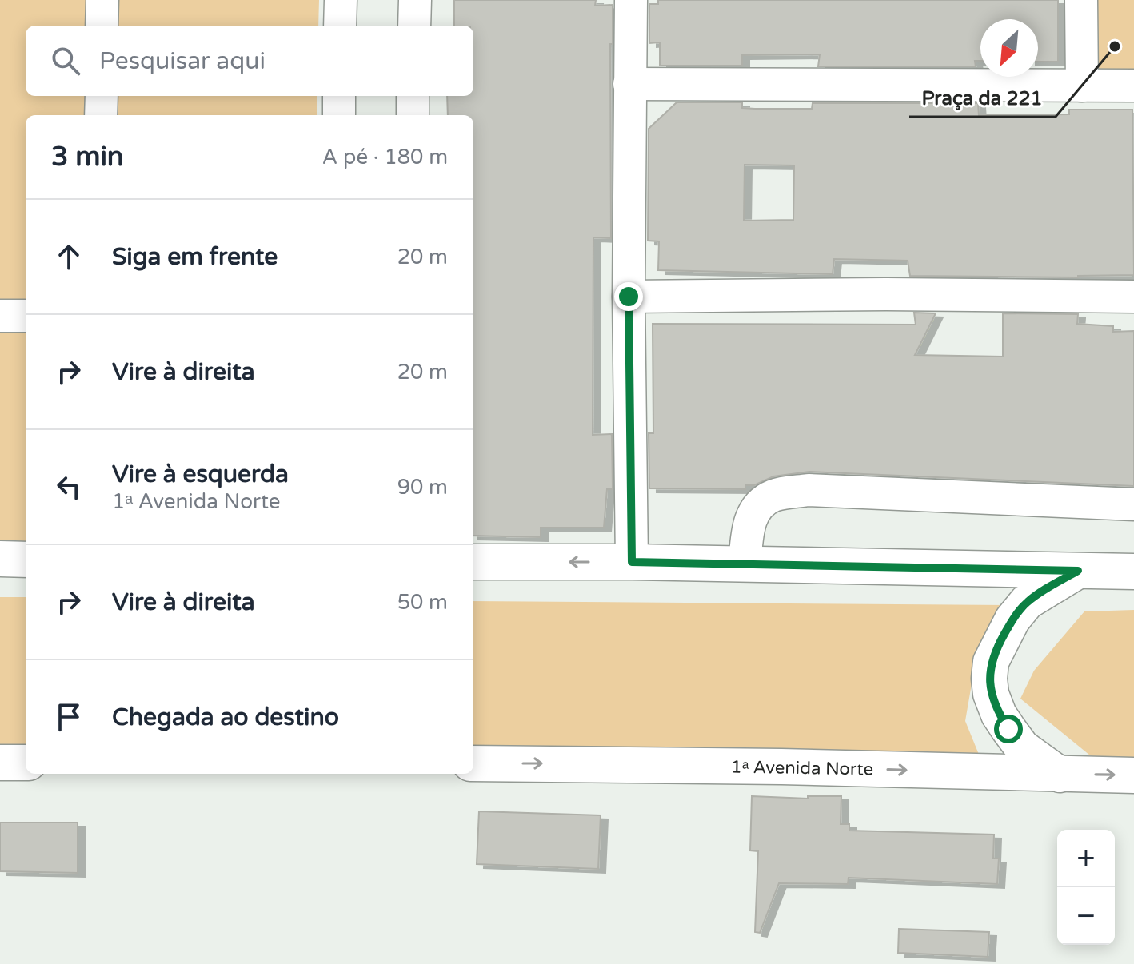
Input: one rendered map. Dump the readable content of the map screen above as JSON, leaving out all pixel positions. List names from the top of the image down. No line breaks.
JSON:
{"streets":{"main road":["1ᵃ Avenida Norte"]},"places":["Praça da 221"],"north":"bottom left","page":{"search":"Pesquisar aqui","heading":["3 min","A pé · 180 m"],"list":[["Siga em frente","20 m"],["Vire à direita","20 m"],["Vire à esquerda","1ᵃ Avenida Norte","90 m"],["Vire à direita","50 m"],"Chegada ao destino"],"map_buttons":["+","−"]}}
